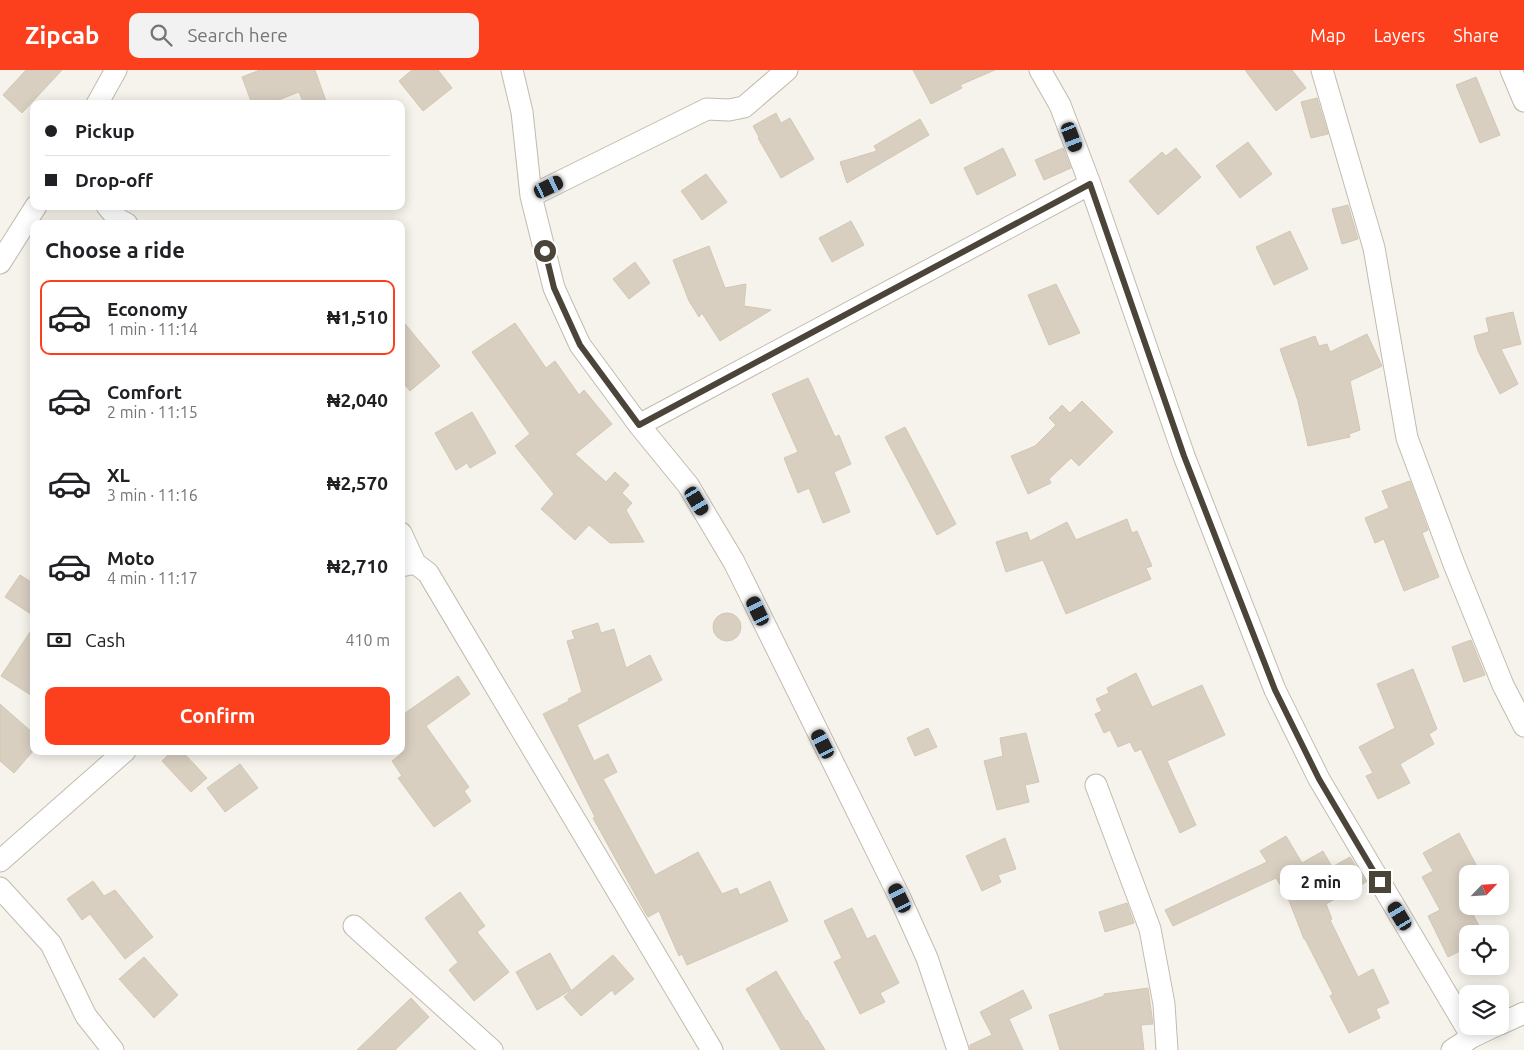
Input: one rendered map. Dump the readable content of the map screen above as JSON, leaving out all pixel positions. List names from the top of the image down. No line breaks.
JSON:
{"north":"top right","page":{"header":"Zipcab","search":"Search here","nav":["Map","Layers","Share"],"banner":["Pickup","Drop-off"],"heading":"Choose a ride","list":[{"name":"Economy","note":"1 min · 11:14","value":"₦1,510"},{"name":"Comfort","note":"2 min · 11:15","value":"₦2,040"},{"name":"XL","note":"3 min · 11:16","value":"₦2,570"},{"name":"Moto","note":"4 min · 11:17","value":"₦2,710"}],"pay":["Cash","410 m"],"buttons":"Confirm","bubble":"2 min"}}
